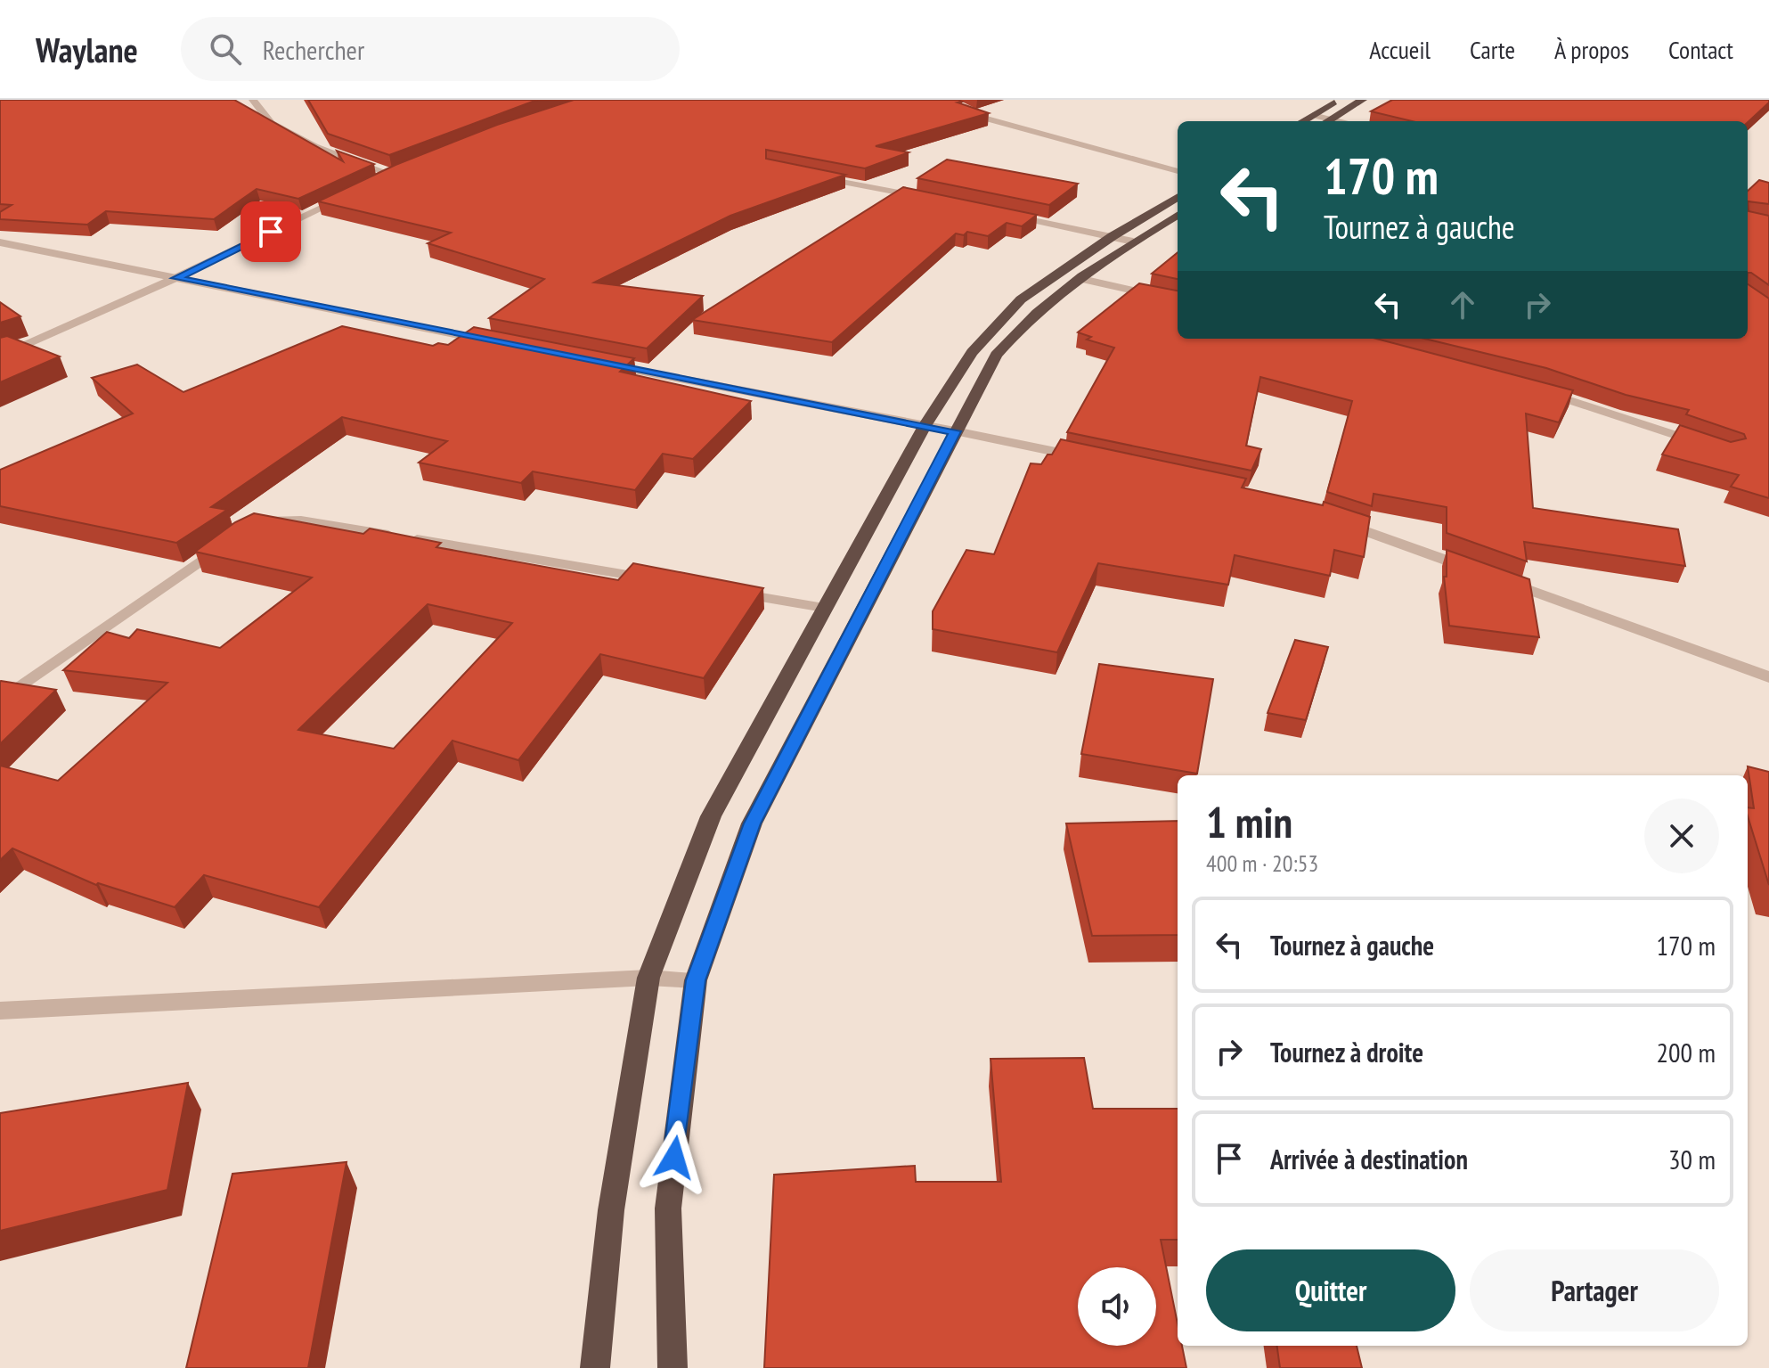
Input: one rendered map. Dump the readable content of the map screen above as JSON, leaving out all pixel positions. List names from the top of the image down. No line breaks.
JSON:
{"page":{"header":"Waylane","search":"Rechercher","nav":["Accueil","Carte","À propos","Contact"],"turn":["170 m","Tournez à gauche"],"heading":["1 min","400 m · 20:53"],"list":[{"name":"Tournez à gauche","value":"170 m"},{"name":"Tournez à droite","value":"200 m"},{"name":"Arrivée à destination","value":"30 m"}],"buttons":["Quitter","Partager"]}}
